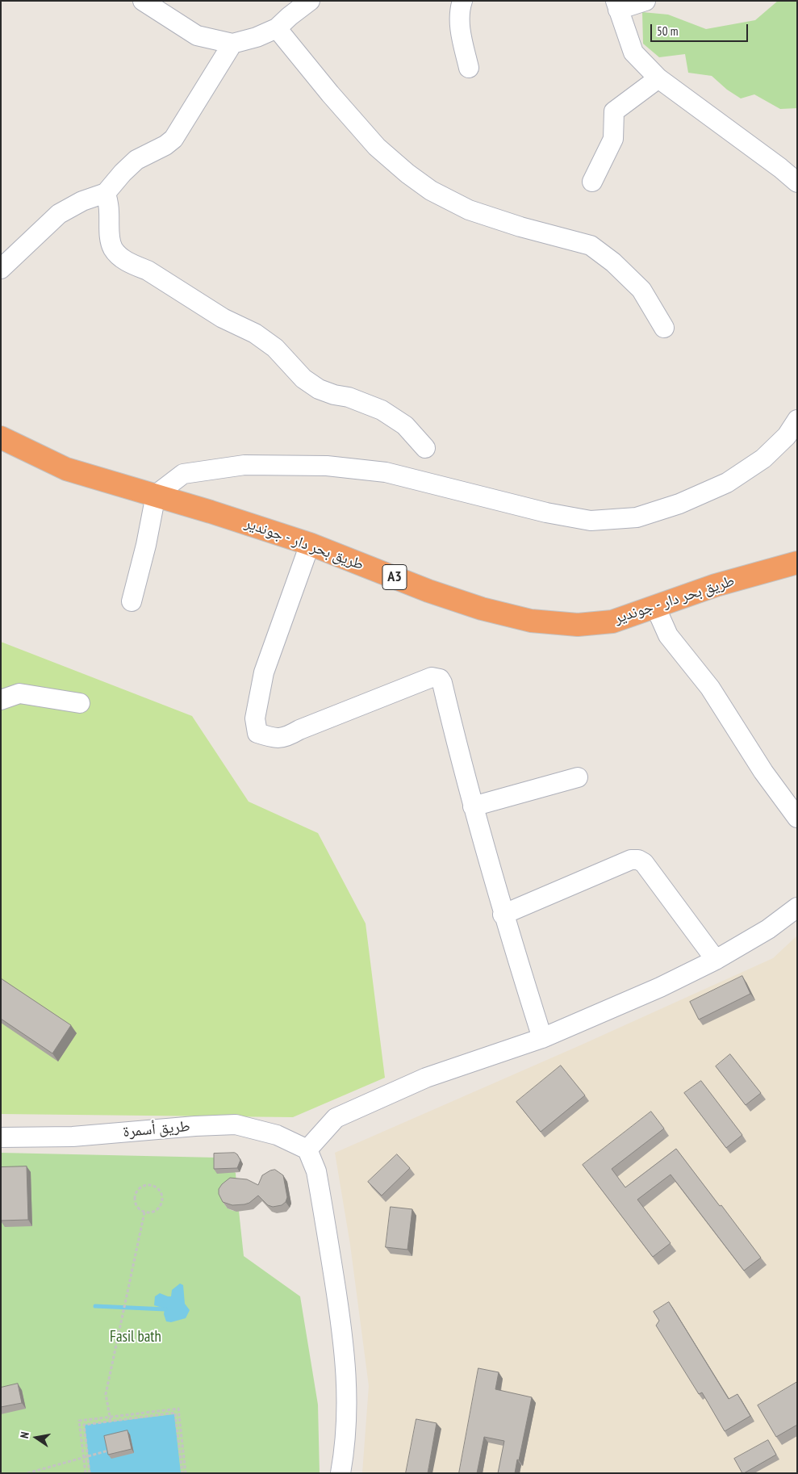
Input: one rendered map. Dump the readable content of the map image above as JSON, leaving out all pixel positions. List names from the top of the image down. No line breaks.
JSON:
{"streets":{"highway":["طريق بحر دار - جوندير","A3"],"street":["طريق أسمرة"]},"parks":["Fasil bath"],"scale_bar":"50 m","north":"left"}
